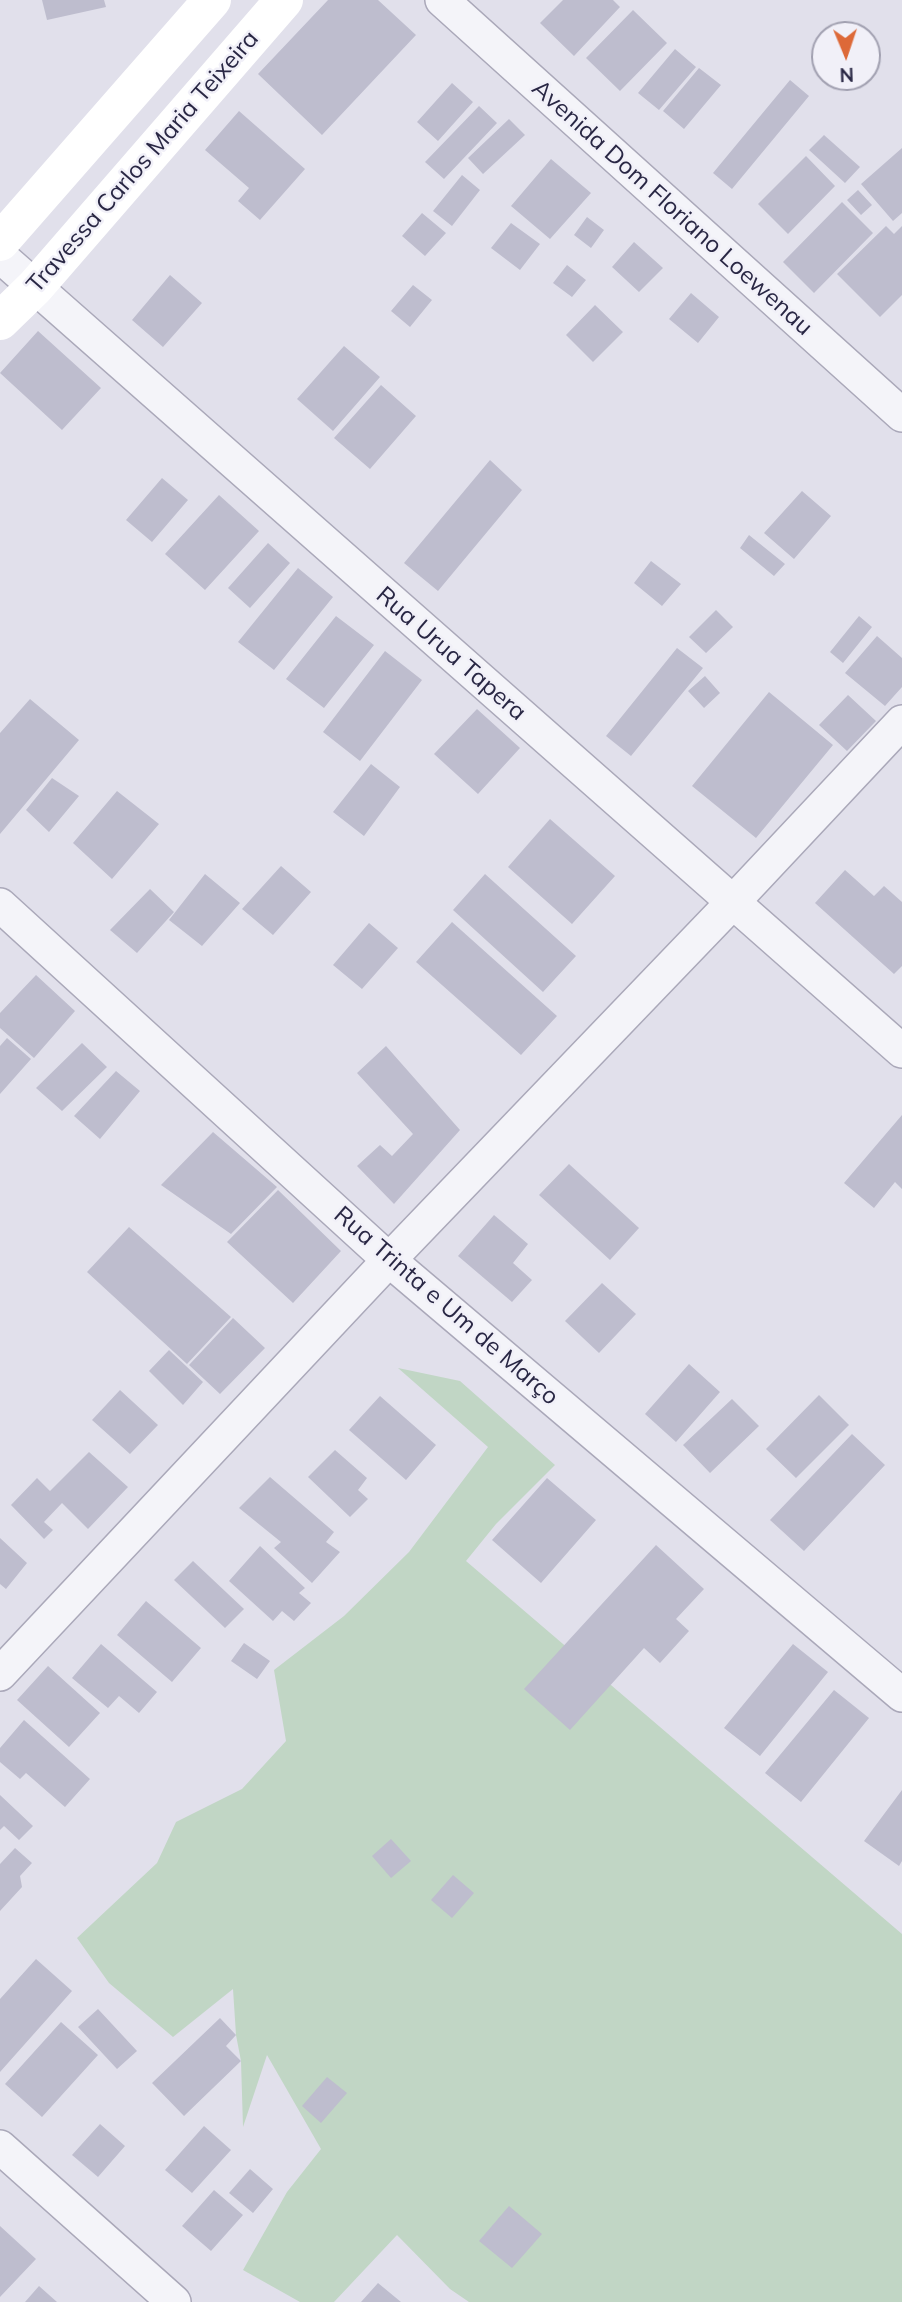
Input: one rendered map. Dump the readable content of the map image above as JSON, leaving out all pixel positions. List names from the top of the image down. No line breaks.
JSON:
{"streets":{"main road":["Travessa Carlos Maria Teixeira"],"street":["Avenida Dom Floriano Loewenau","Rua Urua Tapera","Rua Trinta e Um de Março"]},"crossings":[["Travessa Carlos Maria Teixeira","Rua Urua Tapera"]],"north":"bottom"}
